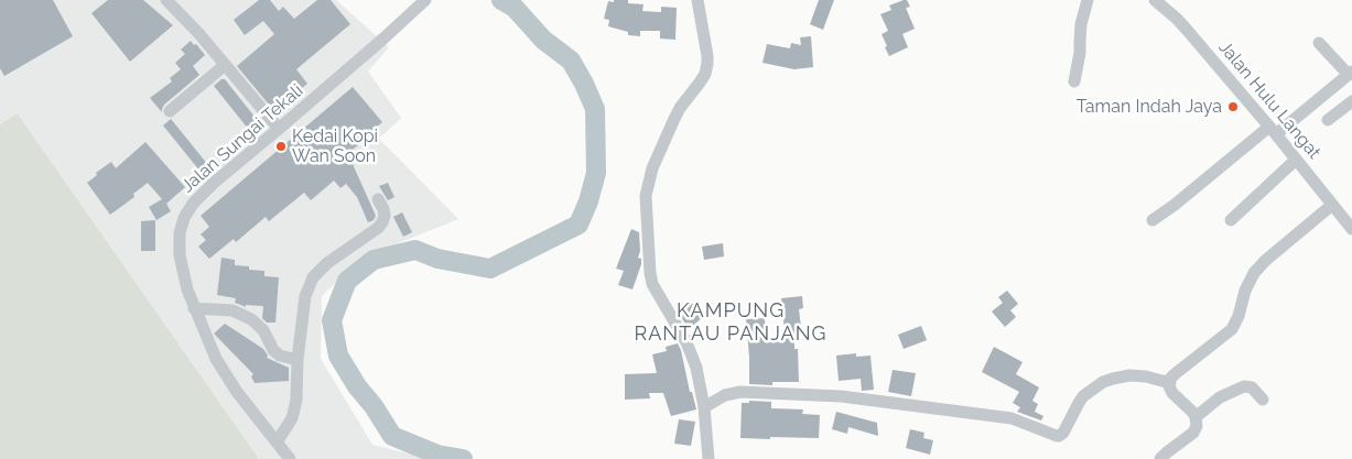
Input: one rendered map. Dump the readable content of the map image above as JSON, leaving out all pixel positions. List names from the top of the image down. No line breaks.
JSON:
{"streets":{"street":["Jalan Hulu Langat","Jalan Sungai Tekali"]},"districts":["KAMPUNG RANTAU PANJANG"],"places":["Taman Indah Jaya","Kedai Kopi Wan Soon"]}
